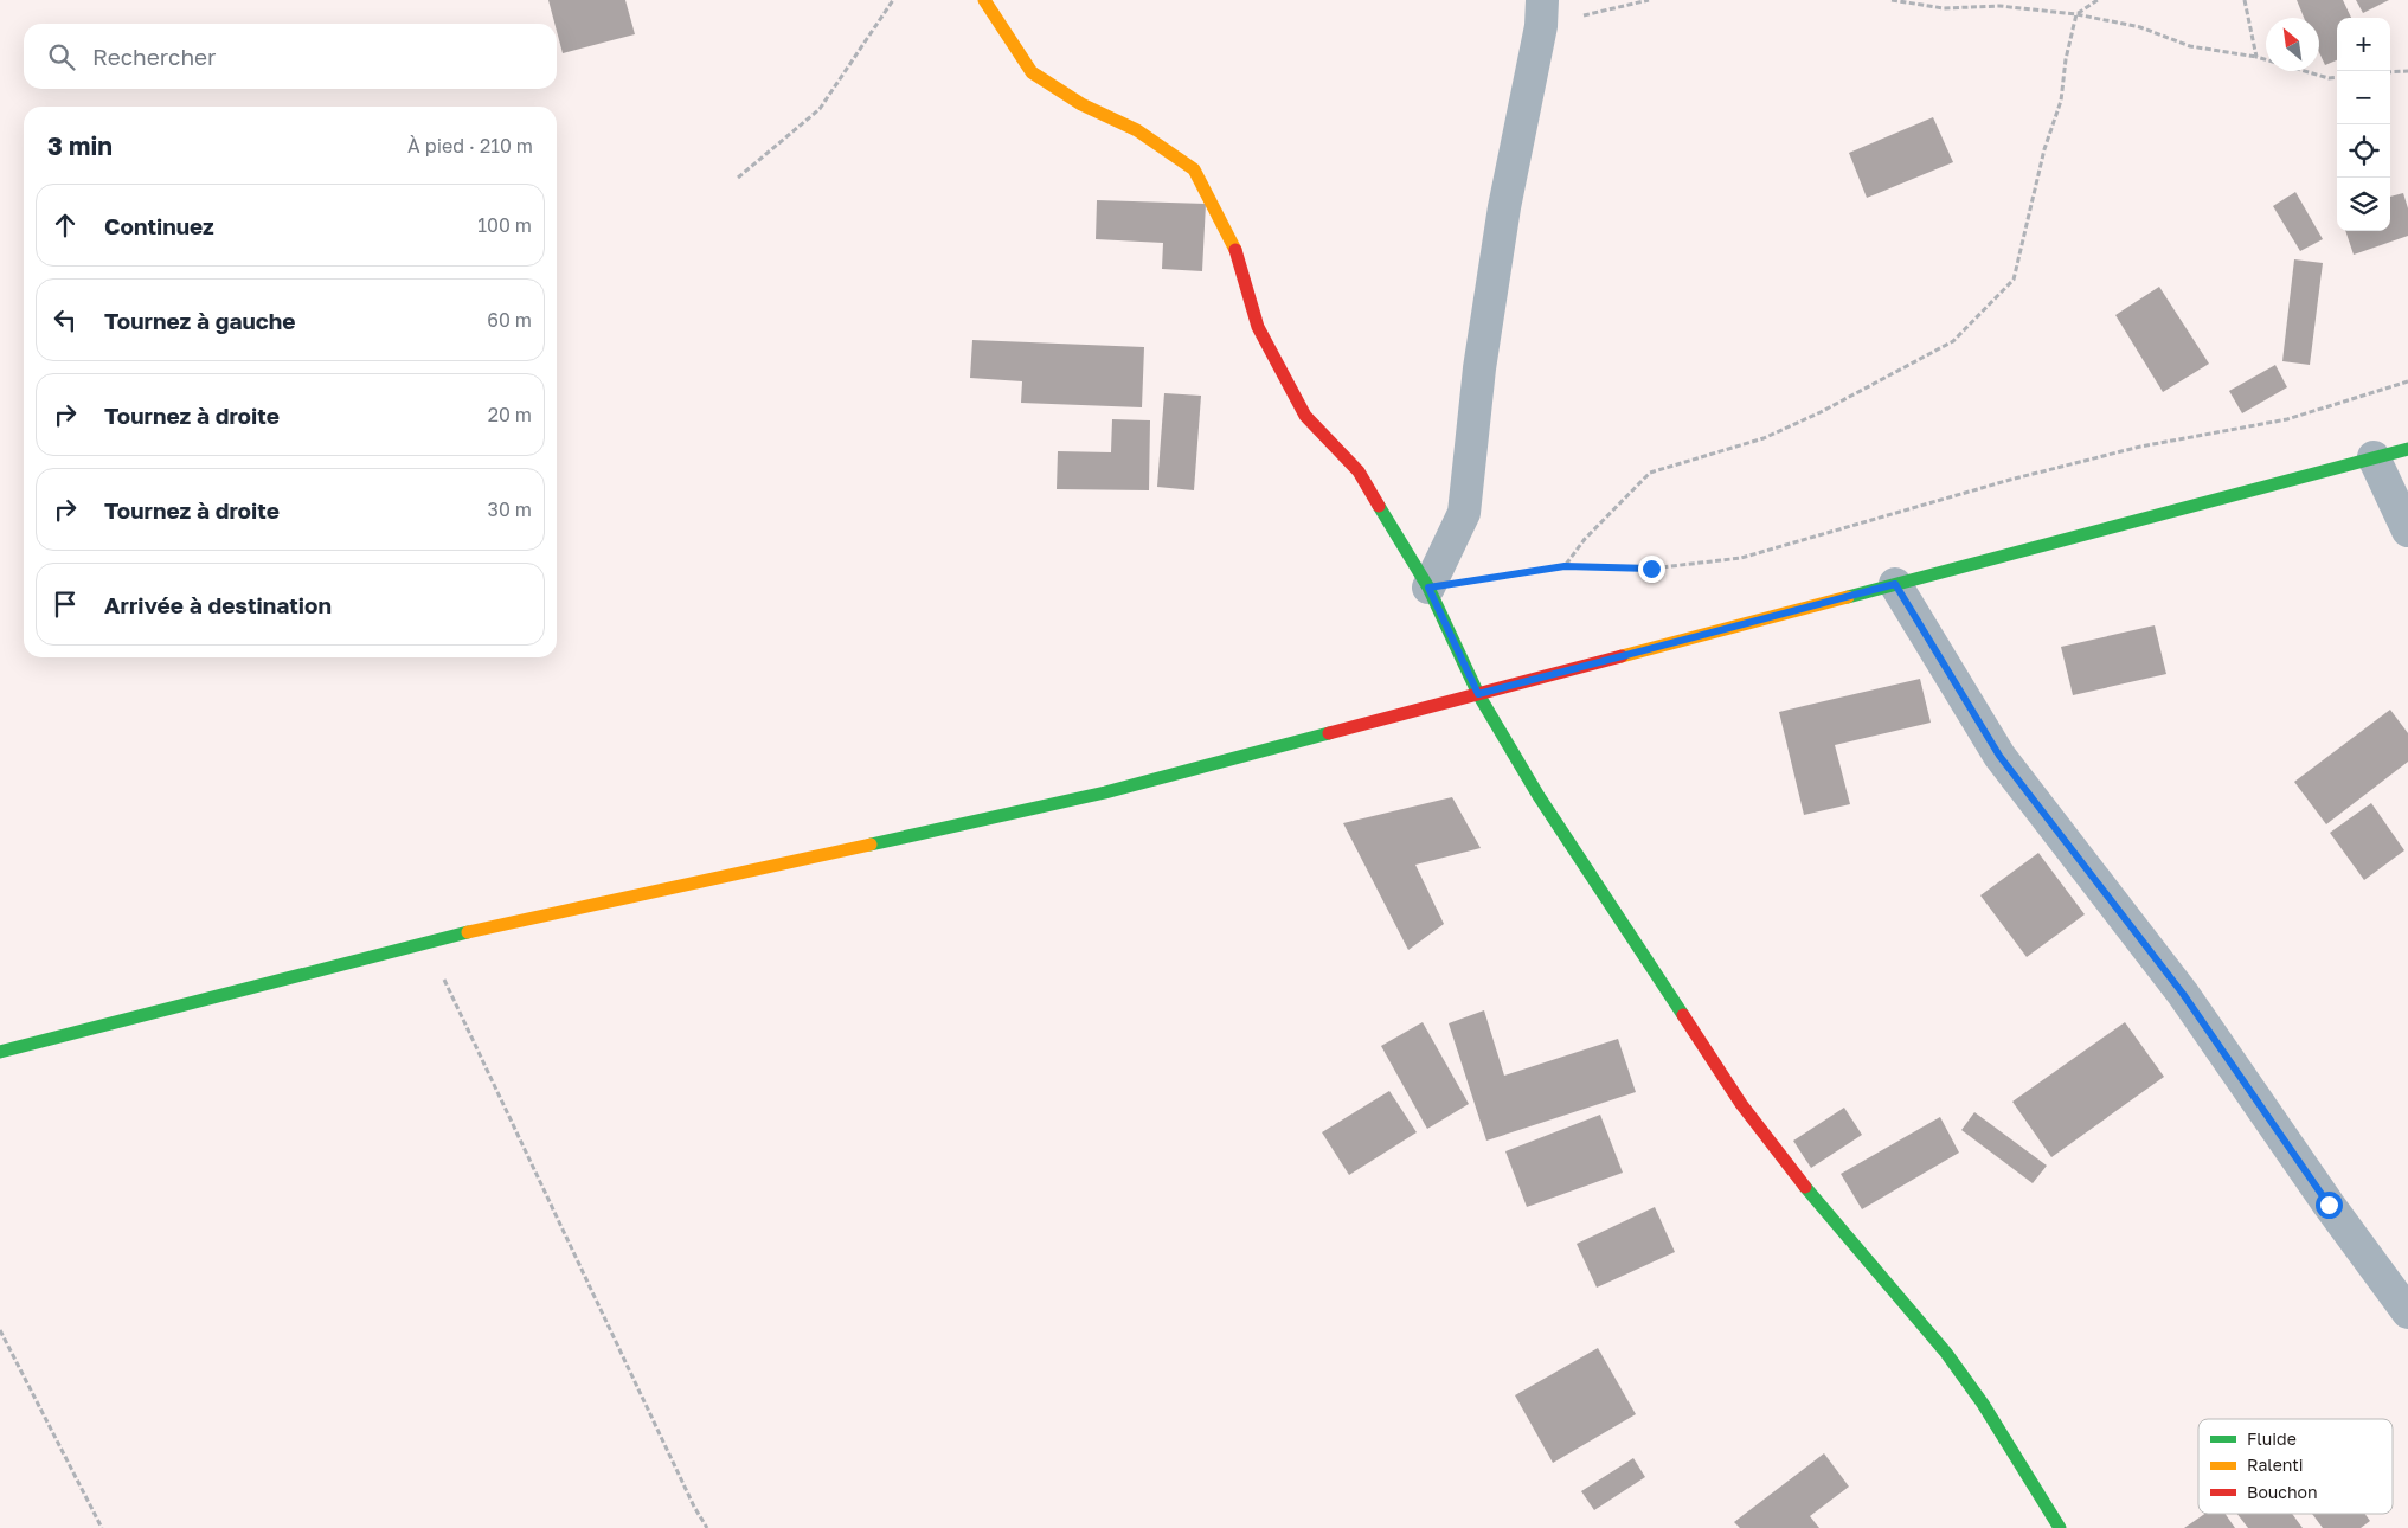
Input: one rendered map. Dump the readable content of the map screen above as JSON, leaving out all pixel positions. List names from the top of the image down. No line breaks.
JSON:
{"legend":["Fluide","Ralenti","Bouchon"],"north":"top left","page":{"map_buttons":["+","−"],"search":"Rechercher","heading":["3 min","À pied · 210 m"],"list":[["Continuez","100 m"],["Tournez à gauche","60 m"],["Tournez à droite","20 m"],["Tournez à droite","30 m"],"Arrivée à destination"]}}
